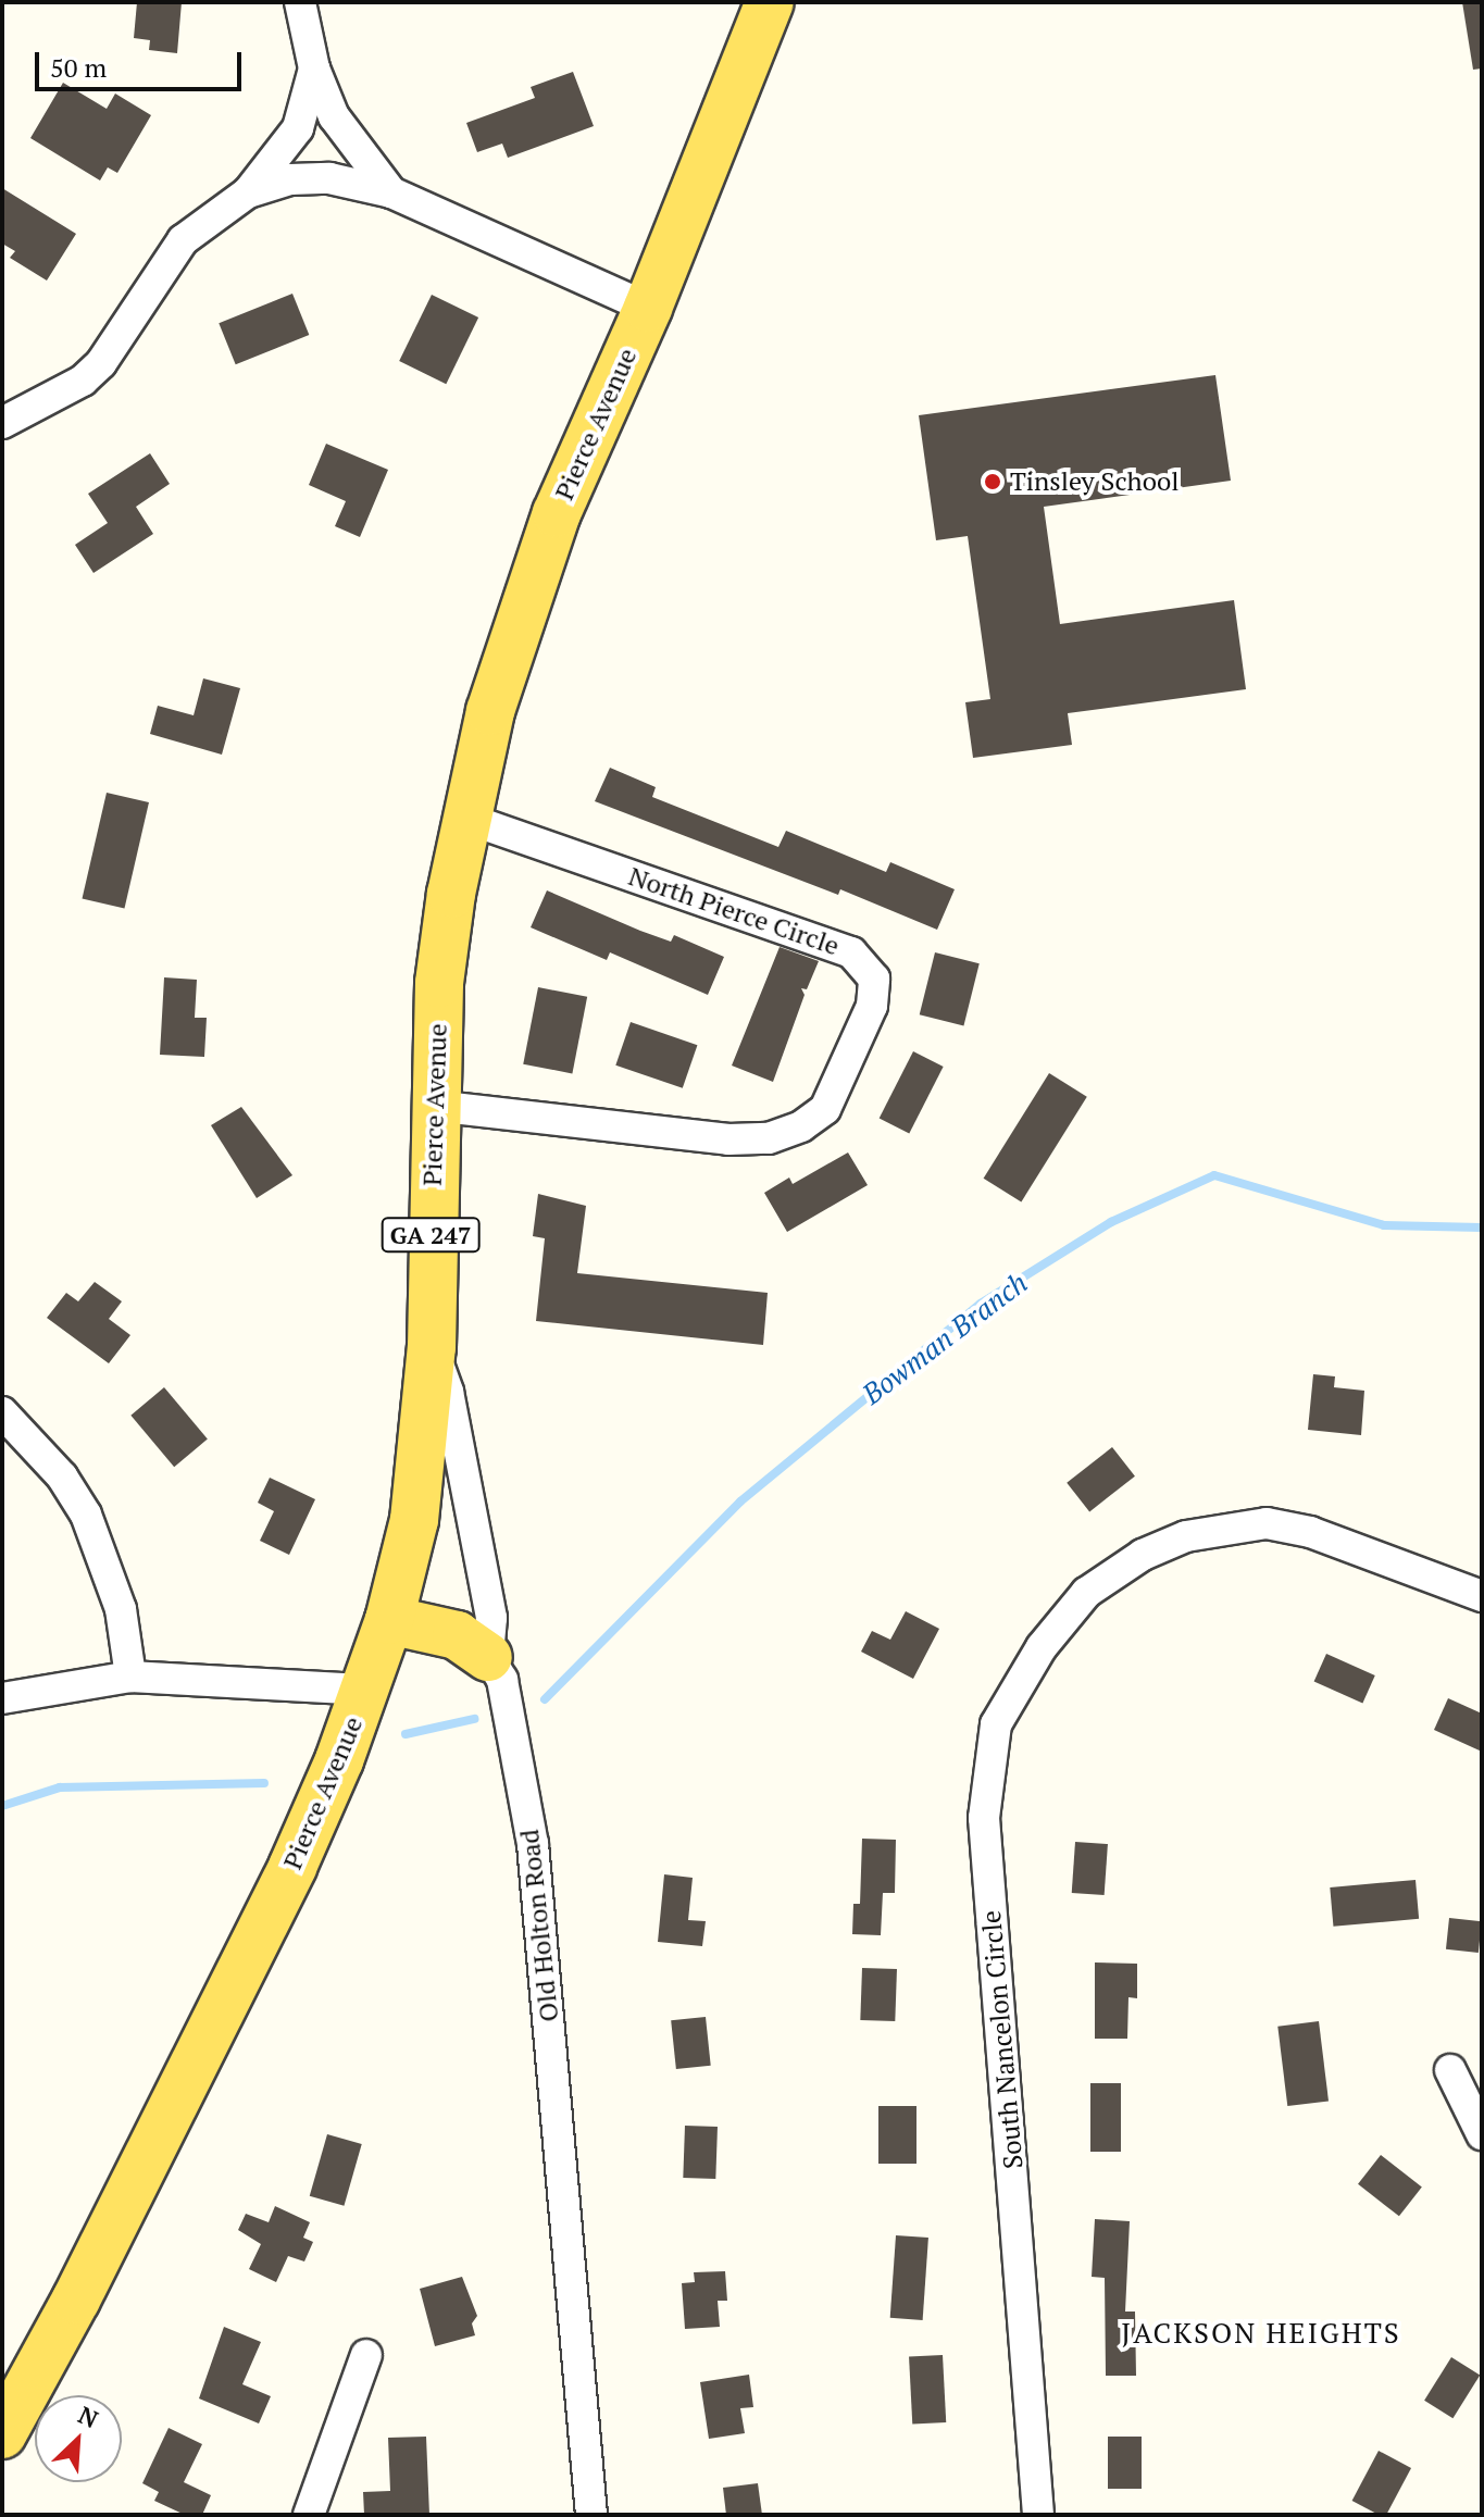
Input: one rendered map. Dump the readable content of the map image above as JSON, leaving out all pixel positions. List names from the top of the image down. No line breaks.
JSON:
{"streets":{"main road":["Pierce Avenue","GA 247"],"street":["North Pierce Circle","Old Holton Road","South Nancelon Circle"]},"crossings":[["Pierce Avenue","North Pierce Circle"],["Pierce Avenue","Old Holton Road"]],"districts":["JACKSON HEIGHTS"],"water":["Bowman Branch"],"places":["Tinsley School"],"scale_bar":"50 m","north":"top right"}
